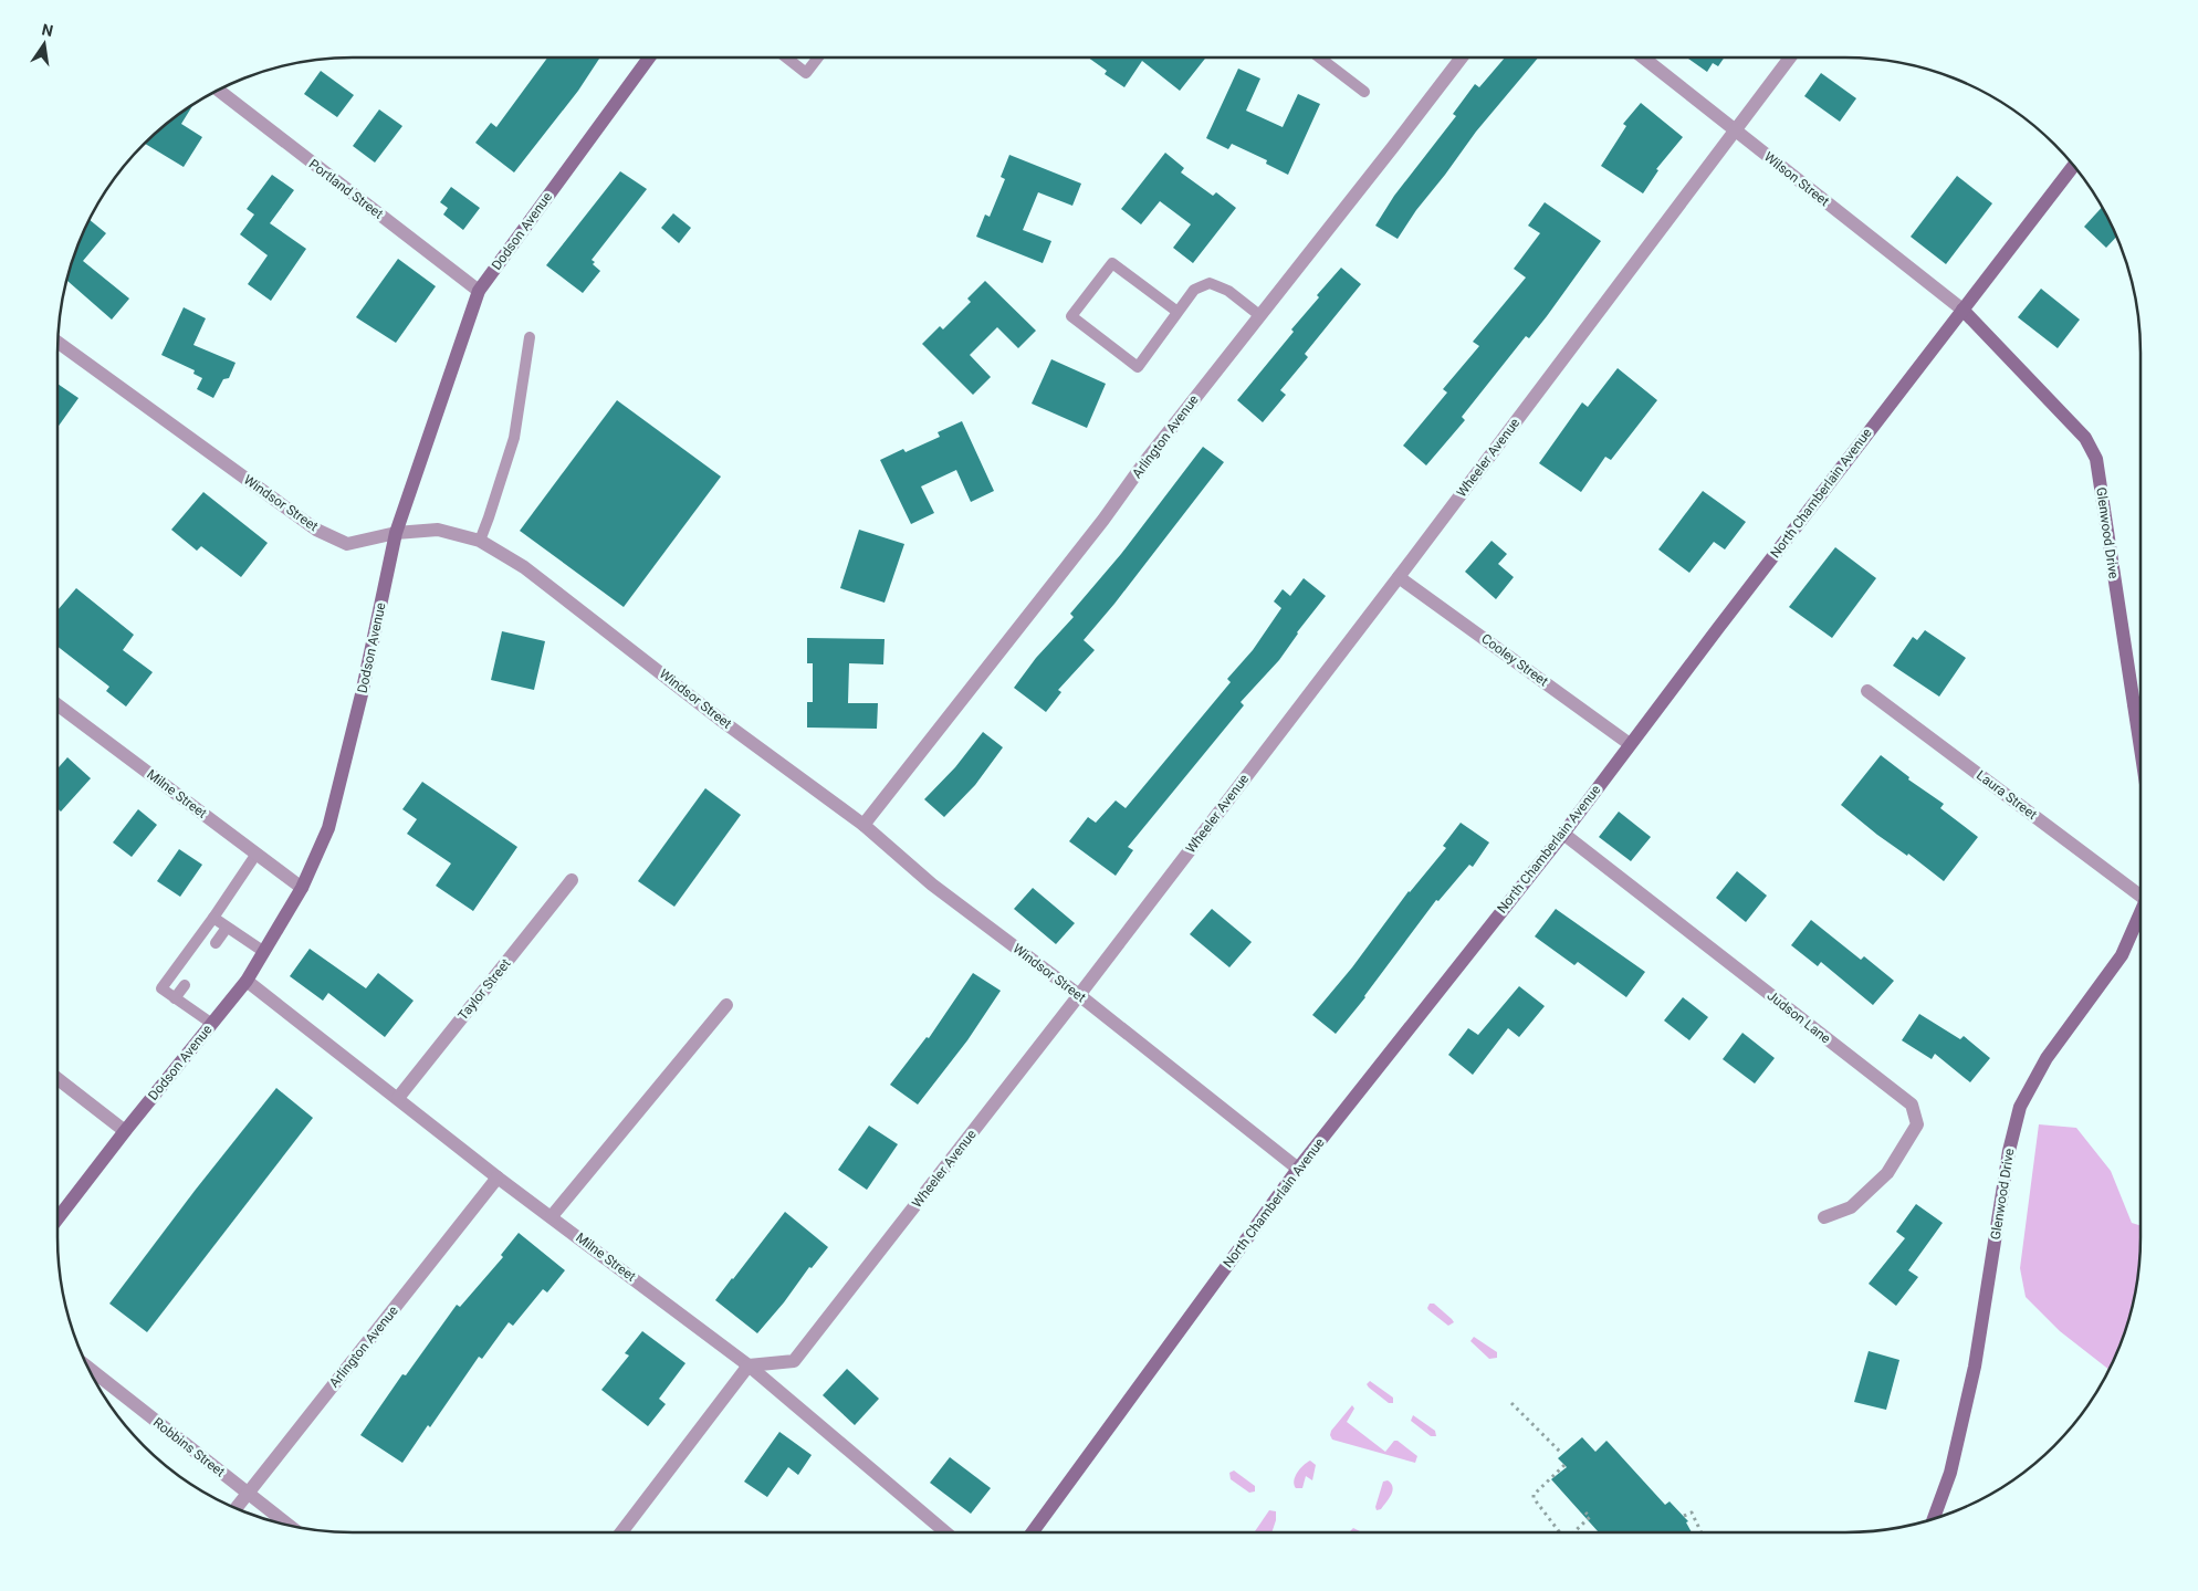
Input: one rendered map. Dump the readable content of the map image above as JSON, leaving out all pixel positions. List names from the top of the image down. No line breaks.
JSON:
{"streets":{"street":["Wilson Street","Portland Street","Dodson Avenue","Arlington Avenue","Wheeler Avenue","North Chamberlain Avenue","Windsor Street","Glenwood Drive","Cooley Street","Milne Street","Laura Street","Taylor Street","Judson Lane","Robbins Street"]},"crossings":[["Wilson Street","Wheeler Avenue"],["Wilson Street","North Chamberlain Avenue"],["Wilson Street","Glenwood Drive"],["Portland Street","Dodson Avenue"],["Dodson Avenue","Windsor Street"],["Dodson Avenue","Milne Street"],["Arlington Avenue","Windsor Street"],["Arlington Avenue","Milne Street"],["Arlington Avenue","Robbins Street"],["Wheeler Avenue","Windsor Street"],["Wheeler Avenue","Cooley Street"],["Wheeler Avenue","Milne Street"],["North Chamberlain Avenue","Windsor Street"],["North Chamberlain Avenue","Glenwood Drive"],["North Chamberlain Avenue","Cooley Street"],["North Chamberlain Avenue","Judson Lane"],["Milne Street","Taylor Street"]],"north":"top"}
